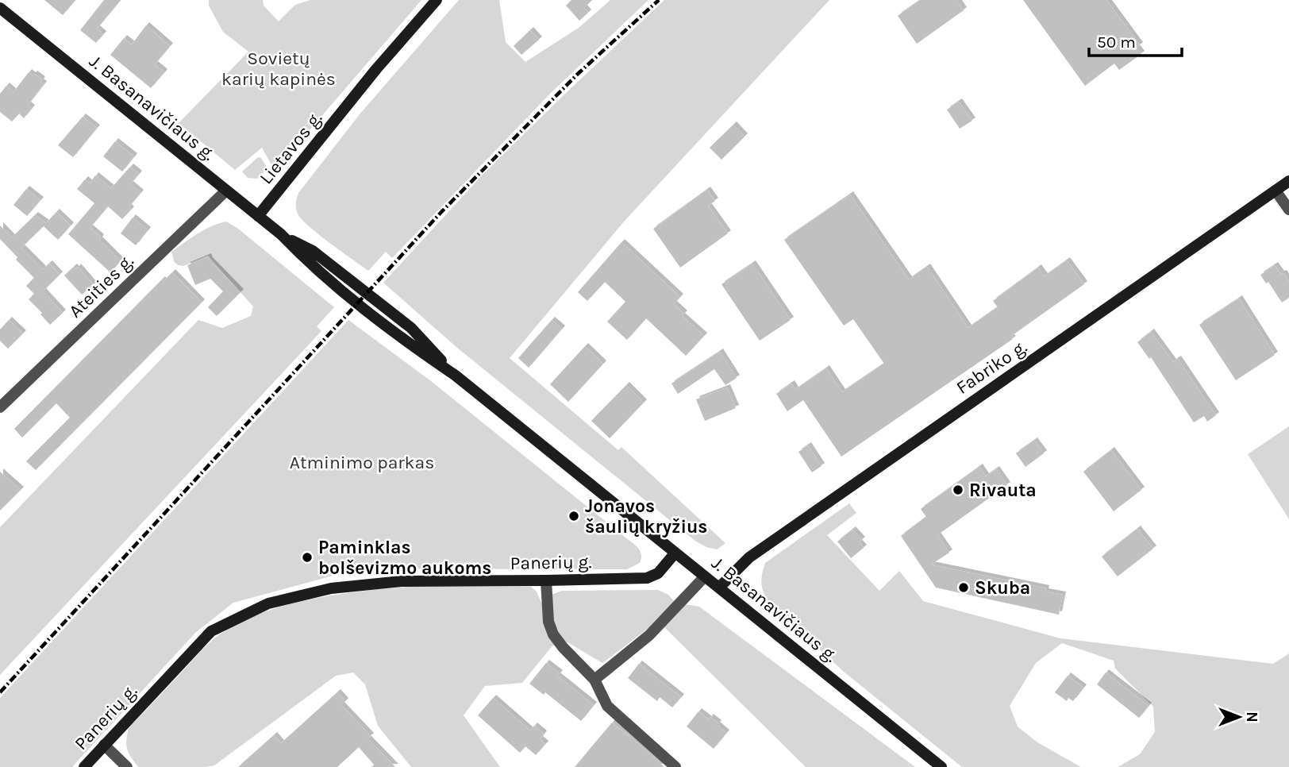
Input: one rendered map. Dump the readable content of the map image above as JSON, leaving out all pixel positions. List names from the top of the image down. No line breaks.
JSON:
{"streets":{"main road":["J. Basanavičiaus g.","Lietavos g.","Fabriko g.","Panerių g."],"street":["Ateities g."]},"crossings":[["J. Basanavičiaus g.","Lietavos g."],["J. Basanavičiaus g.","Ateities g."],["J. Basanavičiaus g.","Fabriko g."],["J. Basanavičiaus g.","Panerių g."]],"parks":["Sovietų karių kapinės","Atminimo parkas"],"places":["Rivauta","Jonavos šaulių kryžius","Paminklas bolševizmo aukoms","Skuba"],"scale_bar":"50 m","north":"right"}
